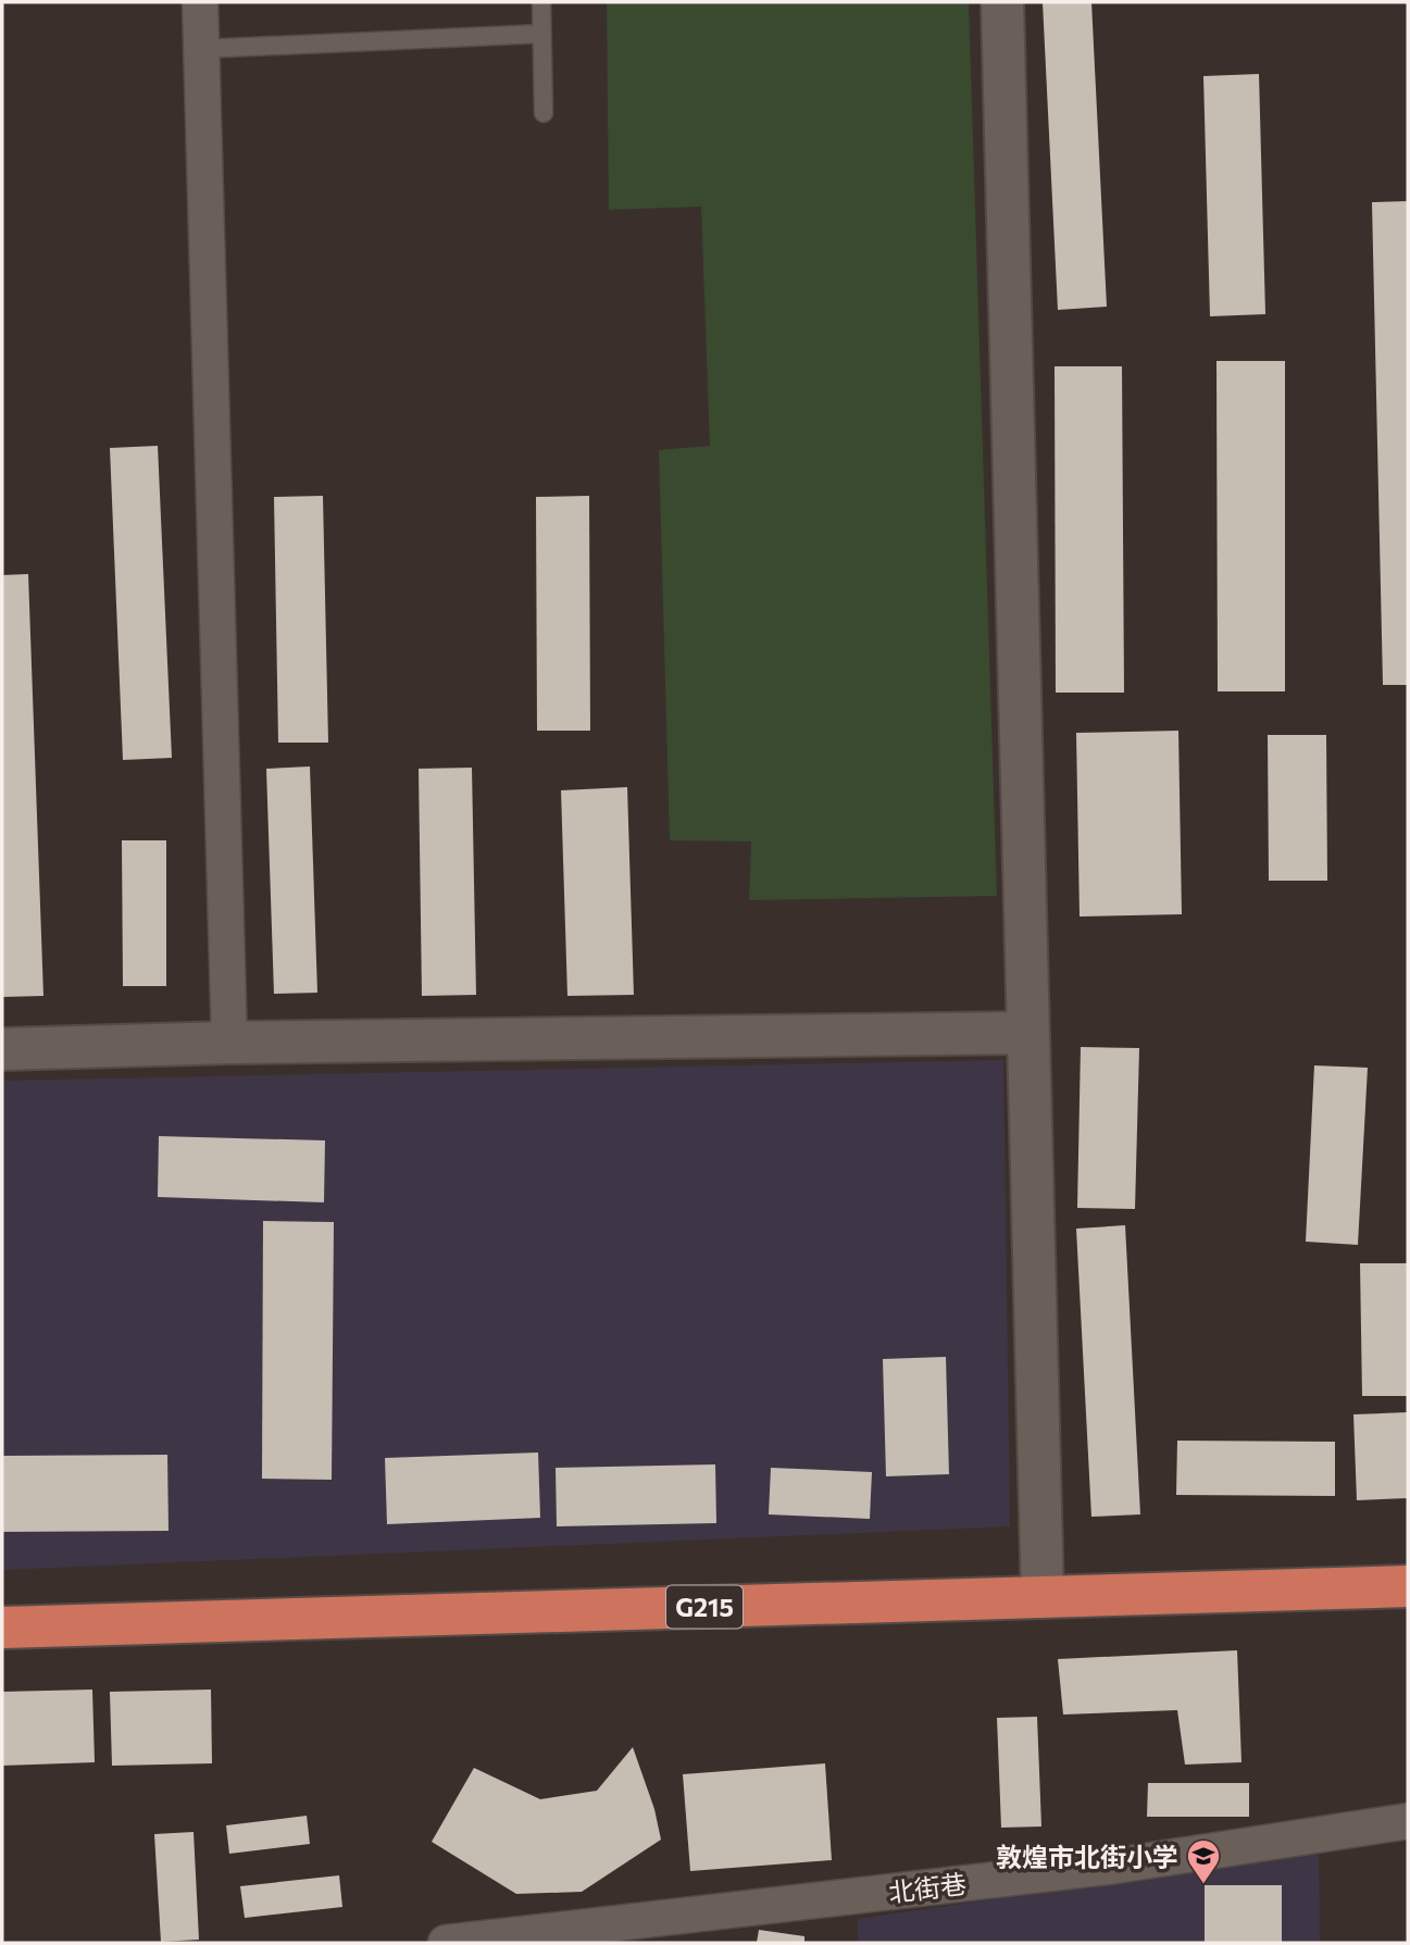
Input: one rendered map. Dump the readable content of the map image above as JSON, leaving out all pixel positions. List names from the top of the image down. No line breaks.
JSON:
{"streets":{"highway":["G215"],"street":["北街巷"]},"places":{"school or university":["敦煌市北街小学"]}}
